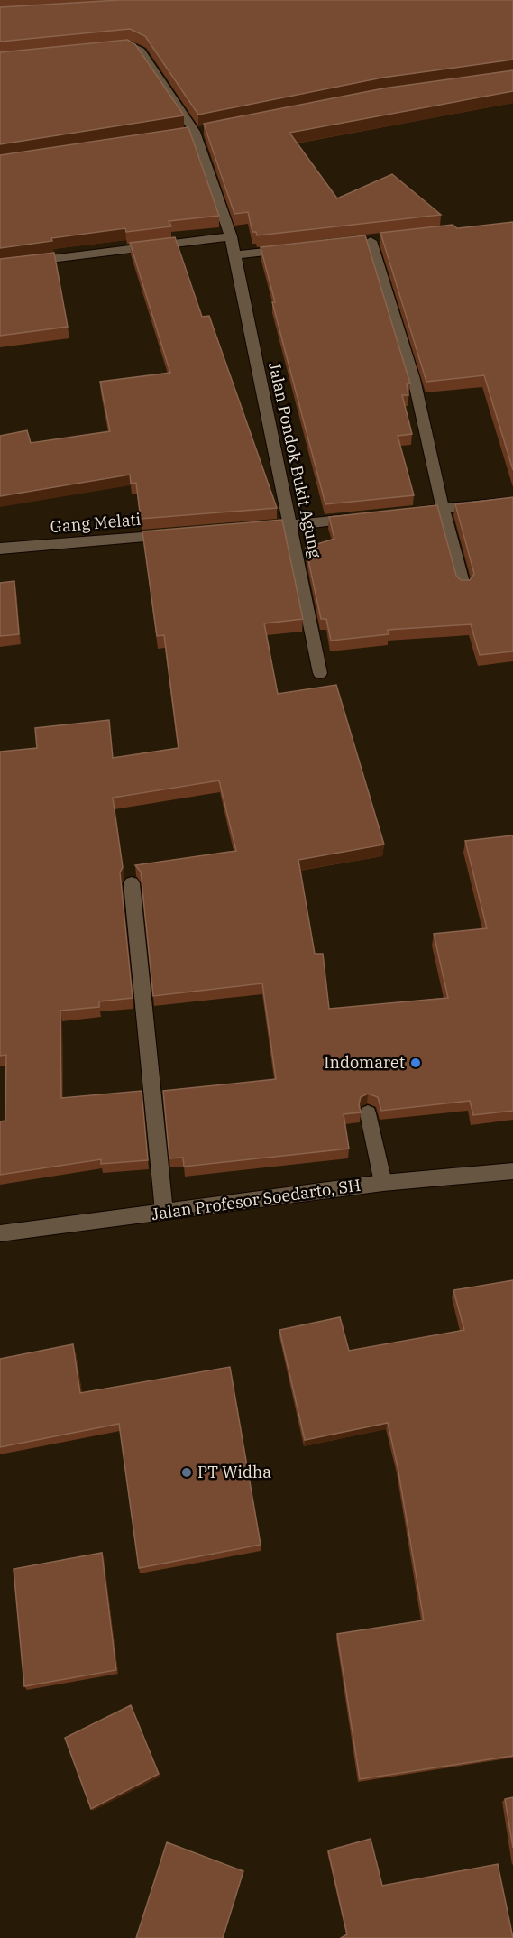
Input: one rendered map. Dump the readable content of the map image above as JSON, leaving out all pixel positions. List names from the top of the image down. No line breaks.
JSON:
{"streets":{"street":["Jalan Pondok Bukit Agung","Gang Melati","Jalan Profesor Soedarto, SH"]},"places":["Indomaret","PT Widha"]}
